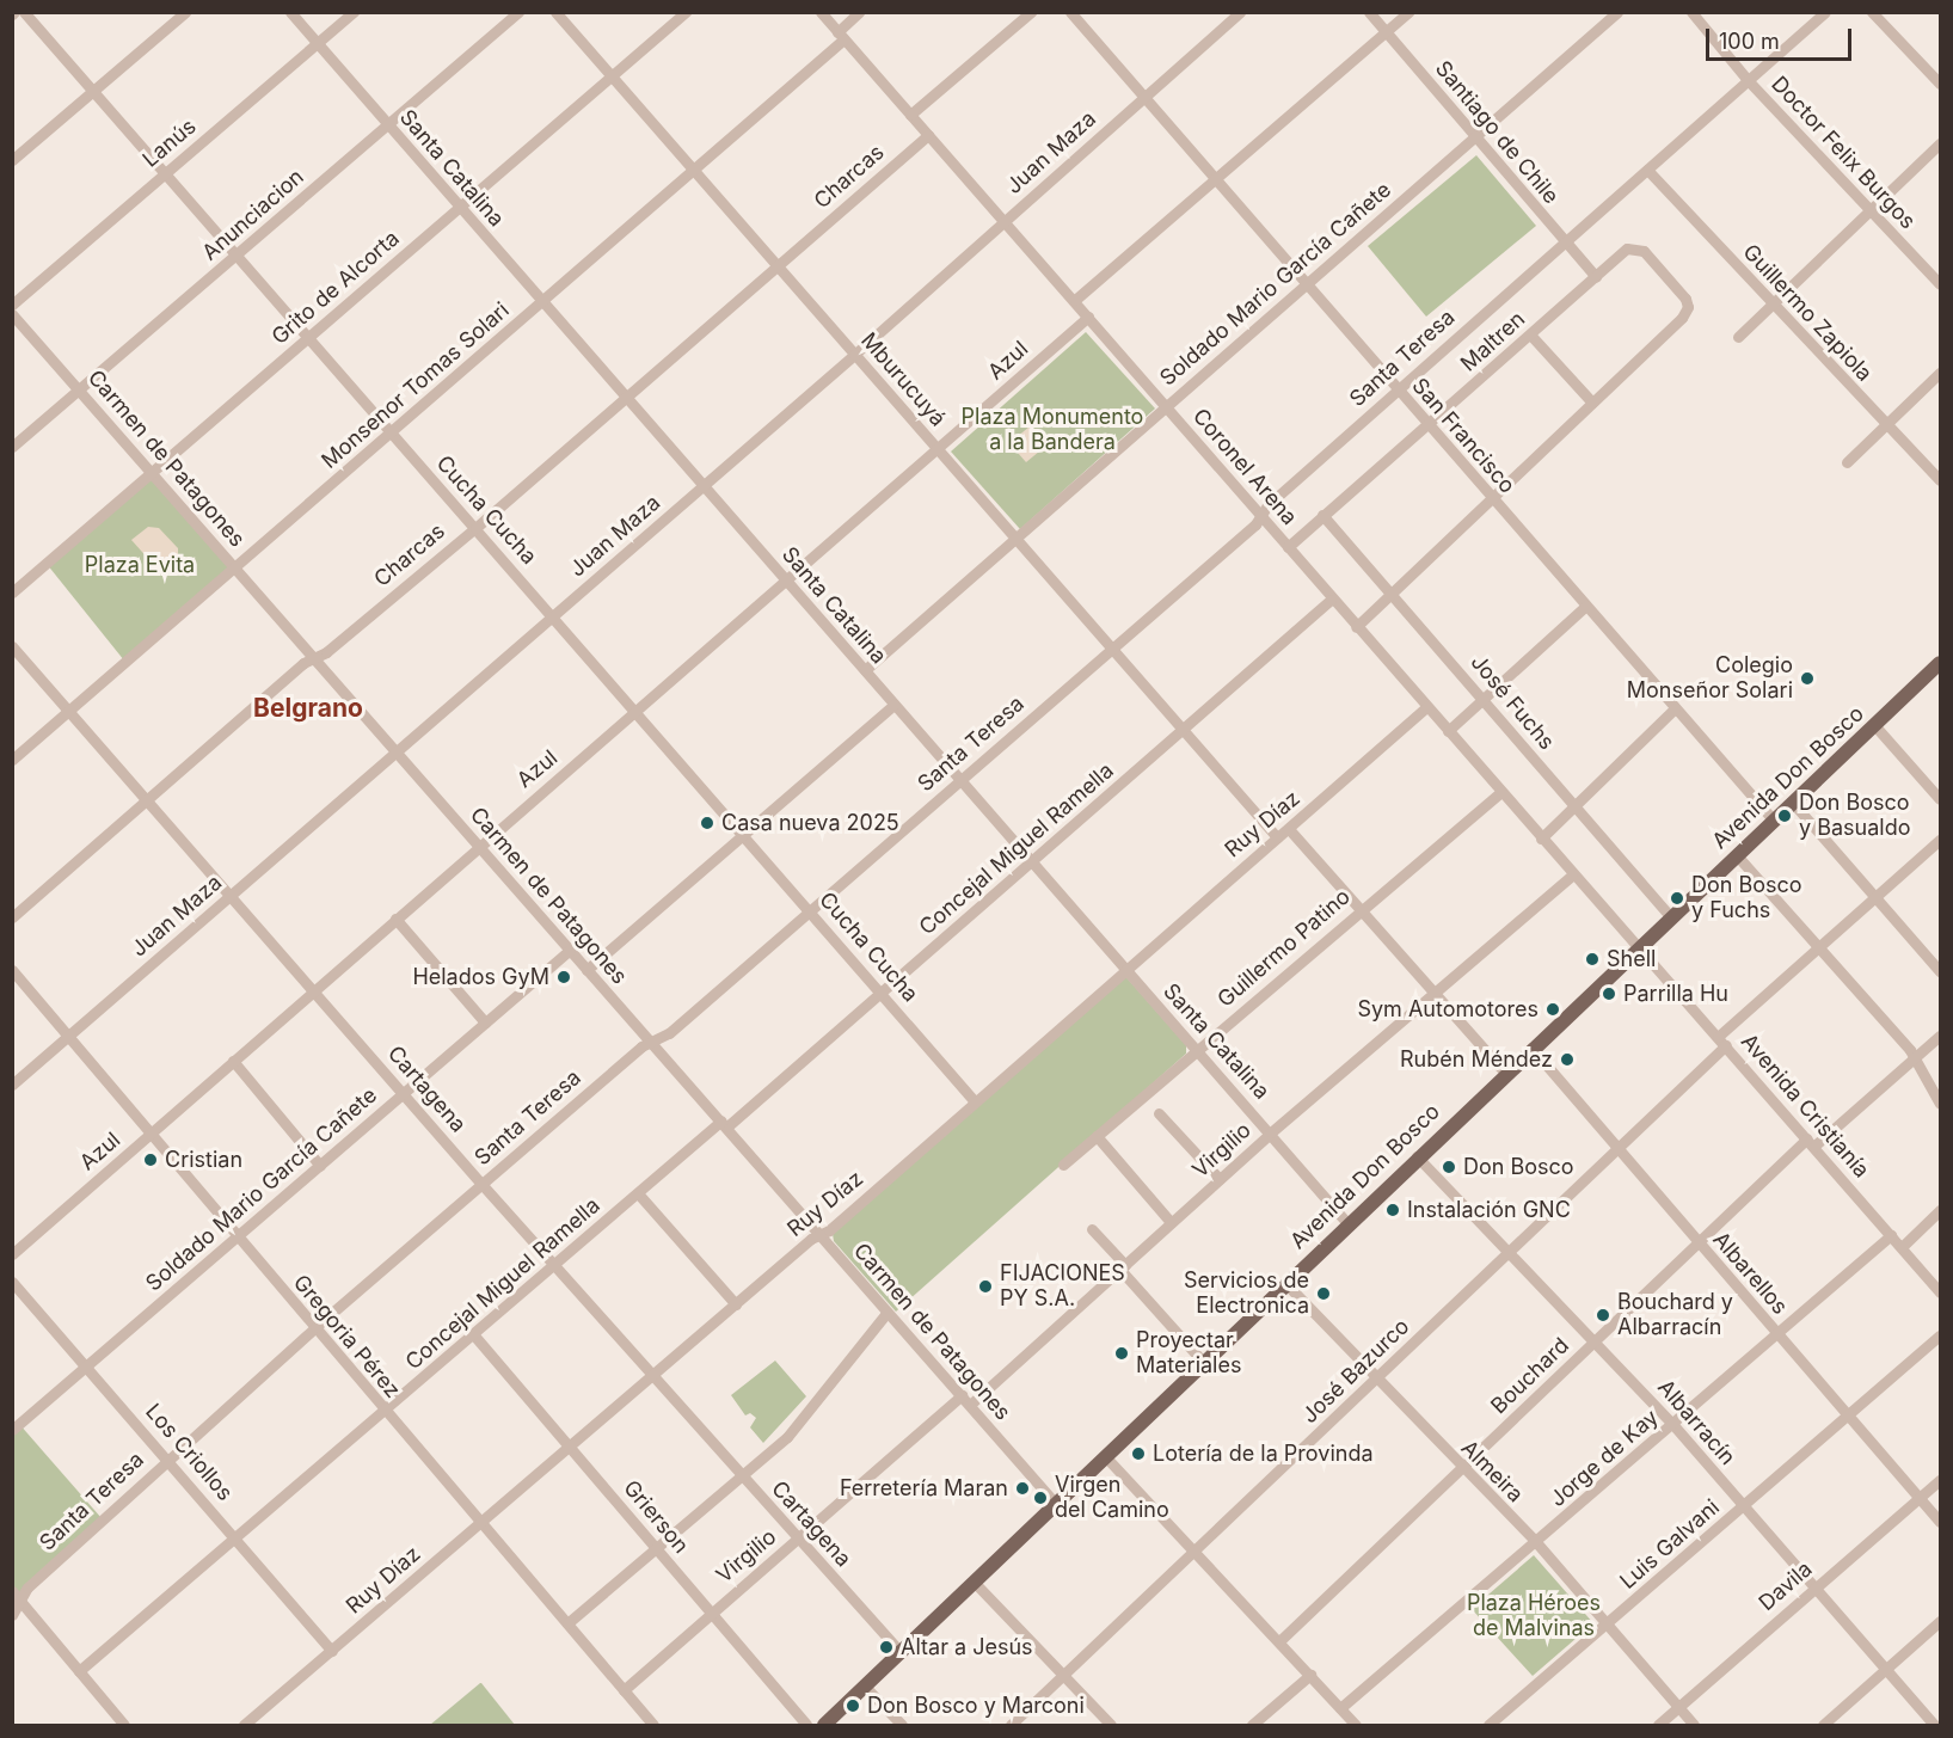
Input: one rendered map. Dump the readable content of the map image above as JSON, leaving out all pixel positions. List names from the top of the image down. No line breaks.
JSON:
{"streets":{"main road":["Avenida Don Bosco"],"street":["Santiago de Chile","Lanús","Juan Maza","Doctor Felix Burgos","Santa Catalina","Charcas","Anunciacion","Soldado Mario García Cañete","Grito de Alcorta","Guillermo Zapiola","Maltren","Santa Teresa","Azul","Mburucuyá","Monsenor Tomas Solari","San Francisco","Carmen de Patagones","Coronel Arena","Cucha Cucha","José Fuchs","Ruy Díaz","Concejal Miguel Ramella","Guillermo Patino","Cartagena","Avenida Cristianía","Virgilio","Albarellos","Gregoria Pérez","José Bazurco","Bouchard","Albarracín","Los Criollos","Jorge de Kay","Almeira","Grierson","Luis Galvani","Davila"]},"crossings":[["Santiago de Chile","Soldado Mario García Cañete"],["Santiago de Chile","Maltren"],["Santiago de Chile","Santa Teresa"],["Lanús","Santa Catalina"],["Lanús","Cucha Cucha"],["Juan Maza","Santa Catalina"],["Juan Maza","Mburucuyá"],["Juan Maza","San Francisco"],["Juan Maza","Carmen de Patagones"],["Juan Maza","Coronel Arena"],["Juan Maza","Cucha Cucha"],["Juan Maza","Cartagena"],["Juan Maza","Gregoria Pérez"],["Doctor Felix Burgos","Santa Teresa"],["Santa Catalina","Charcas"],["Santa Catalina","Anunciacion"],["Santa Catalina","Soldado Mario García Cañete"],["Santa Catalina","Grito de Alcorta"],["Santa Catalina","Santa Teresa"],["Santa Catalina","Azul"],["Santa Catalina","Monsenor Tomas Solari"],["Santa Catalina","Avenida Don Bosco"],["Santa Catalina","Ruy Díaz"],["Santa Catalina","Concejal Miguel Ramella"],["Santa Catalina","Guillermo Patino"],["Santa Catalina","Virgilio"],["Charcas","Mburucuyá"],["Charcas","Carmen de Patagones"],["Charcas","Coronel Arena"],["Charcas","Cucha Cucha"],["Charcas","Cartagena"],["Anunciacion","Carmen de Patagones"],["Anunciacion","Cucha Cucha"],["Soldado Mario García Cañete","Mburucuyá"],["Soldado Mario García Cañete","San Francisco"],["Soldado Mario García Cañete","Carmen de Patagones"],["Soldado Mario García Cañete","Coronel Arena"],["Soldado Mario García Cañete","Cartagena"],["Soldado Mario García Cañete","Gregoria Pérez"],["Soldado Mario García Cañete","Los Criollos"],["Grito de Alcorta","Mburucuyá"],["Grito de Alcorta","Carmen de Patagones"],["Grito de Alcorta","Cucha Cucha"],["Guillermo Zapiola","Santa Teresa"],["Maltren","San Francisco"],["Maltren","Coronel Arena"],["Maltren","José Fuchs"],["Santa Teresa","Mburucuyá"],["Santa Teresa","San Francisco"],["Santa Teresa","Carmen de Patagones"],["Santa Teresa","Coronel Arena"],["Santa Teresa","Cucha Cucha"],["Santa Teresa","Cartagena"],["Santa Teresa","Gregoria Pérez"],["Santa Teresa","Los Criollos"],["Azul","Mburucuyá"],["Azul","Carmen de Patagones"],["Azul","Coronel Arena"],["Azul","Cucha Cucha"],["Azul","Cartagena"],["Azul","Gregoria Pérez"],["Mburucuyá","Monsenor Tomas Solari"],["Mburucuyá","Ruy Díaz"],["Mburucuyá","Concejal Miguel Ramella"],["Monsenor Tomas Solari","Carmen de Patagones"],["Monsenor Tomas Solari","Coronel Arena"],["Monsenor Tomas Solari","Cucha Cucha"],["Monsenor Tomas Solari","Cartagena"],["San Francisco","Avenida Don Bosco"],["Carmen de Patagones","Avenida Don Bosco"],["Carmen de Patagones","Ruy Díaz"],["Carmen de Patagones","Concejal Miguel Ramella"],["Carmen de Patagones","Virgilio"],["Coronel Arena","Avenida Don Bosco"],["Coronel Arena","Ruy Díaz"],["Coronel Arena","Concejal Miguel Ramella"],["Coronel Arena","Guillermo Patino"],["Coronel Arena","Avenida Cristianía"],["Coronel Arena","Virgilio"],["Cucha Cucha","Ruy Díaz"],["Cucha Cucha","Concejal Miguel Ramella"],["José Fuchs","Avenida Don Bosco"],["Avenida Don Bosco","Cartagena"],["Avenida Don Bosco","Avenida Cristianía"],["Avenida Don Bosco","Albarellos"],["Avenida Don Bosco","Albarracín"],["Avenida Don Bosco","Almeira"],["Ruy Díaz","Cartagena"],["Ruy Díaz","Gregoria Pérez"],["Ruy Díaz","Los Criollos"],["Ruy Díaz","Grierson"],["Concejal Miguel Ramella","Cartagena"],["Concejal Miguel Ramella","Gregoria Pérez"],["Concejal Miguel Ramella","Los Criollos"],["Concejal Miguel Ramella","Grierson"],["Cartagena","Virgilio"],["Avenida Cristianía","José Bazurco"],["Avenida Cristianía","Bouchard"],["Avenida Cristianía","Jorge de Kay"],["Virgilio","Gregoria Pérez"],["Virgilio","Grierson"],["Albarellos","José Bazurco"],["Albarellos","Bouchard"],["Albarellos","Jorge de Kay"],["Albarellos","Luis Galvani"],["Albarellos","Davila"],["José Bazurco","Albarracín"],["José Bazurco","Almeira"],["Bouchard","Albarracín"],["Bouchard","Almeira"],["Albarracín","Jorge de Kay"],["Albarracín","Luis Galvani"],["Albarracín","Davila"],["Jorge de Kay","Almeira"],["Almeira","Luis Galvani"],["Almeira","Davila"]],"districts":["Belgrano"],"parks":["Plaza Monumento a la Bandera","Plaza Evita","Plaza Héroes de Malvinas"],"places":["Colegio Monseñor Solari","Don Bosco y Basualdo","Casa nueva 2025","Don Bosco y Fuchs","Shell","Helados GyM","Parrilla Hu","Sym Automotores","Rubén Méndez","Cristian","Don Bosco","Instalación GNC","FIJACIONES PY S.A.","Servicios de Electronica","Bouchard y Albarracín","Proyectar Materiales","Lotería de la Provinda","Ferretería Maran","Virgen del Camino","Altar a Jesús","Don Bosco y Marconi"],"scale_bar":"100 m"}
